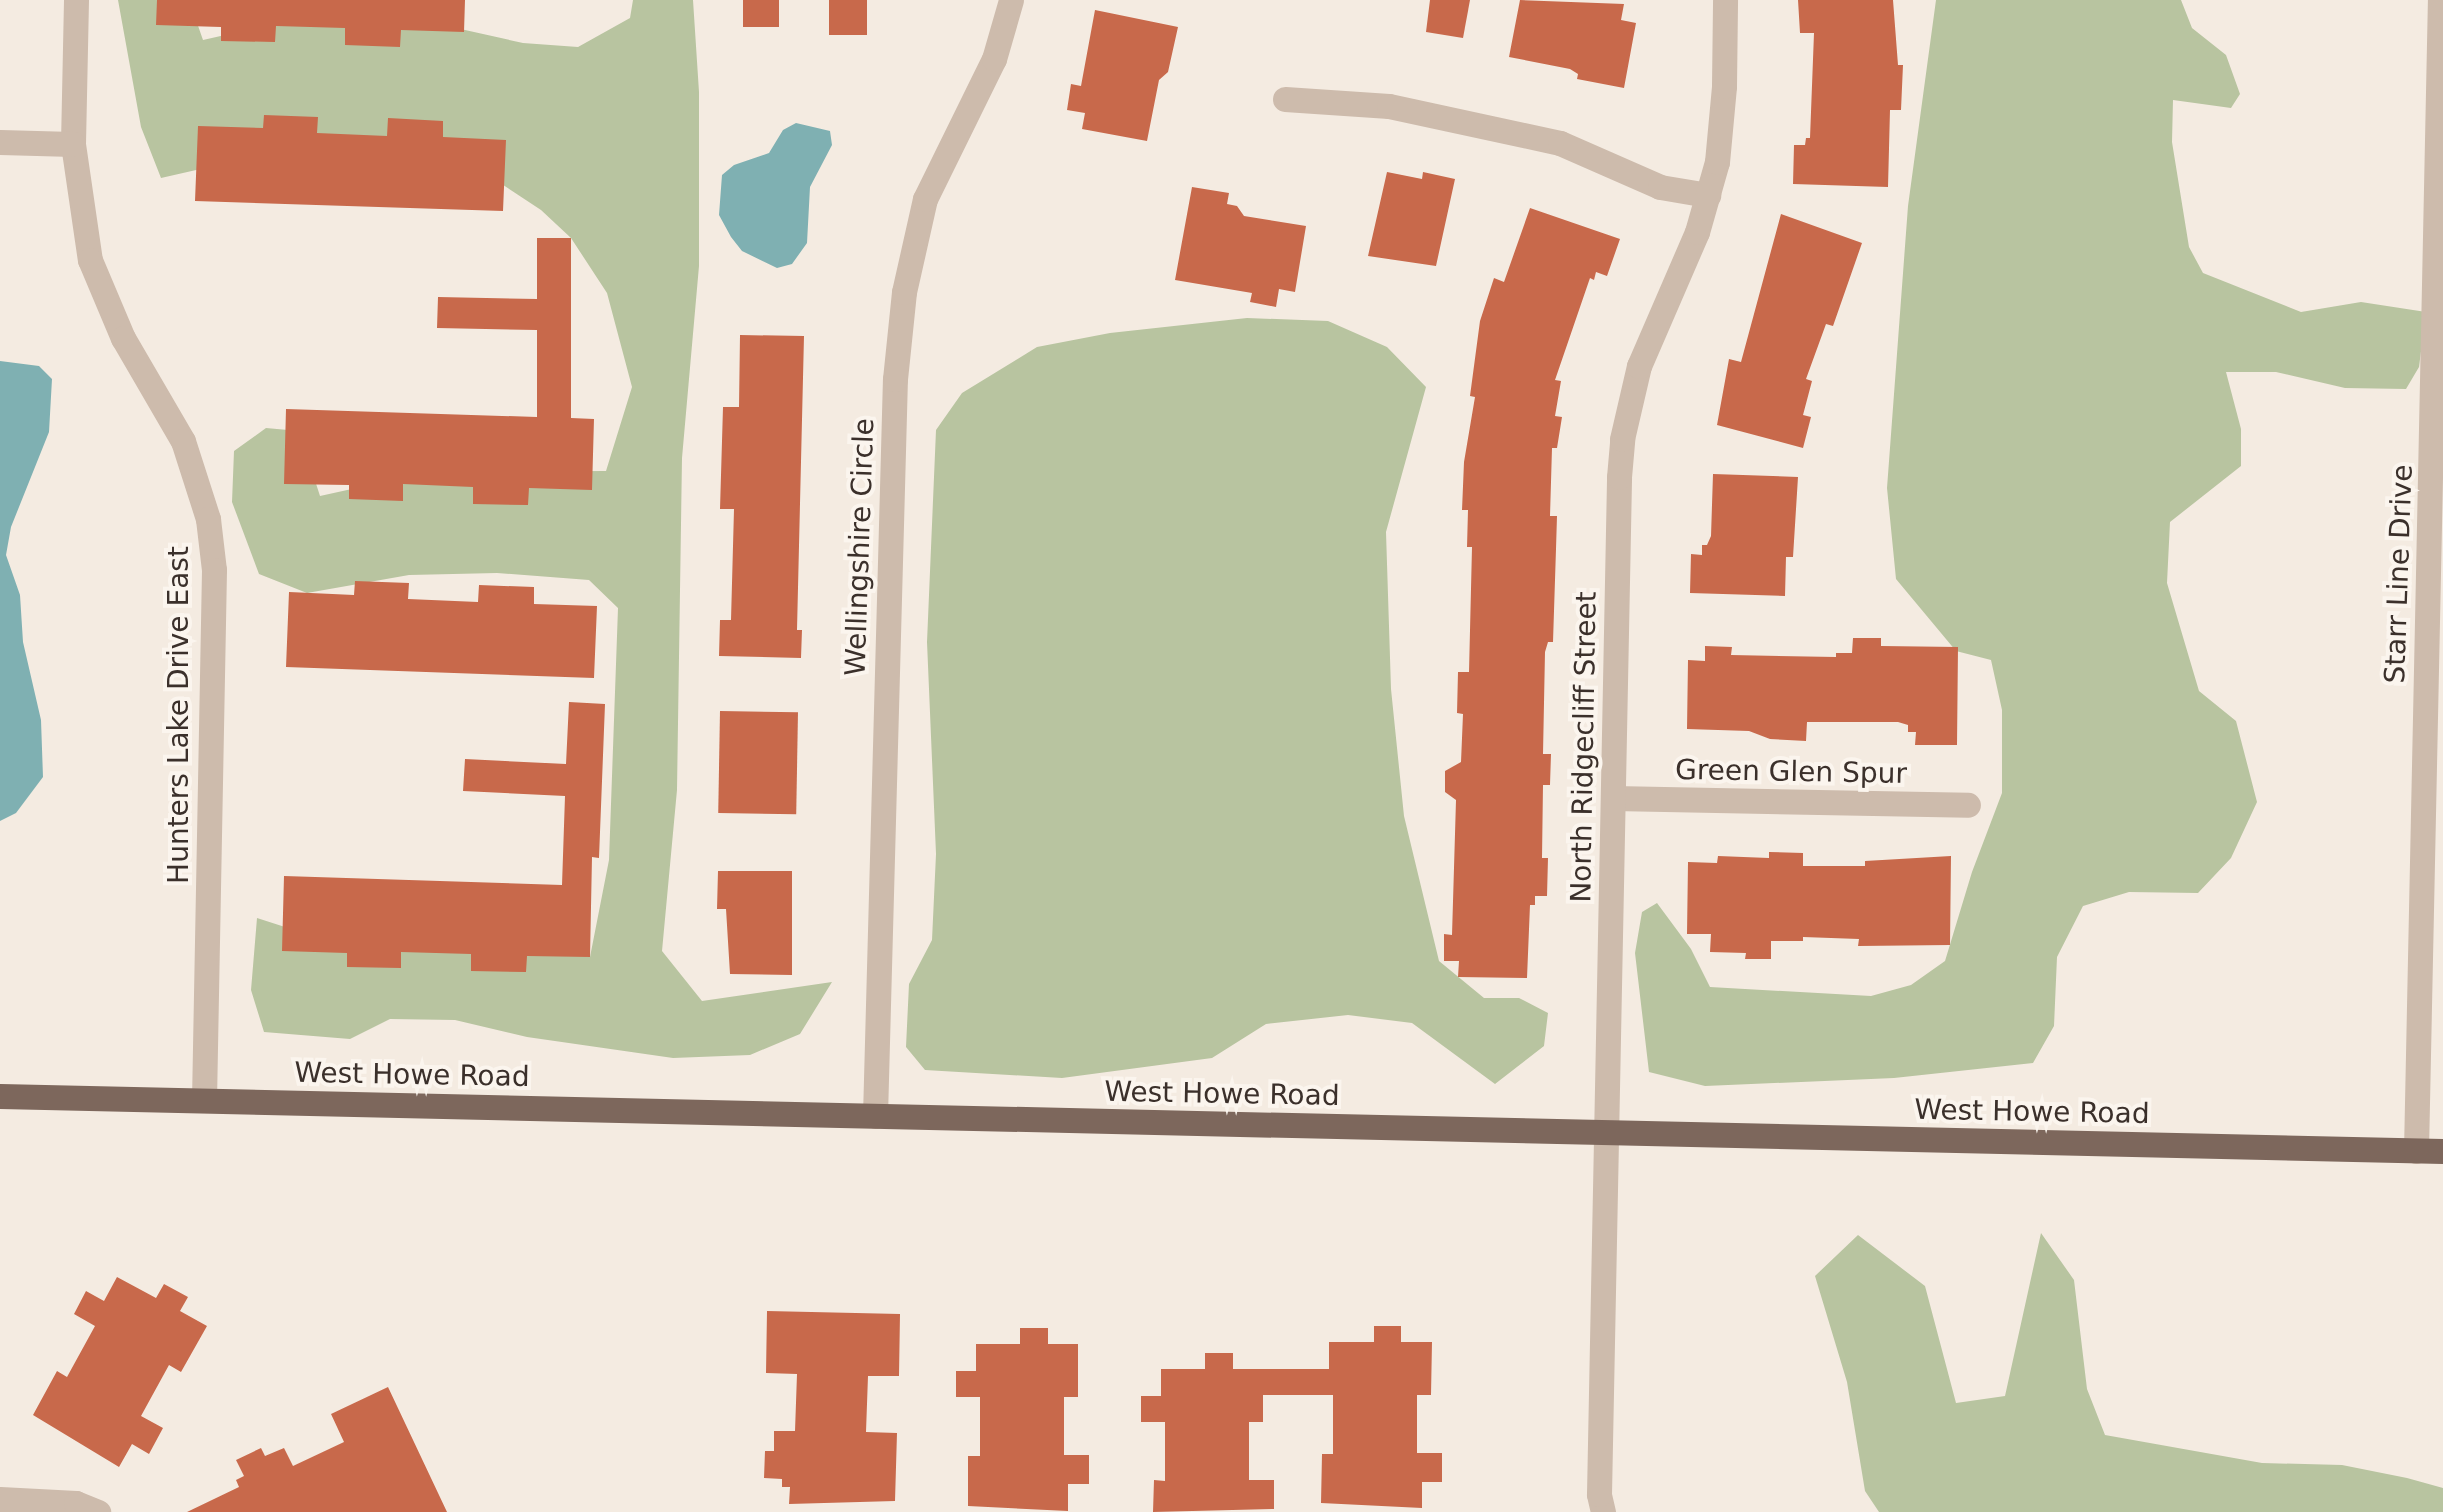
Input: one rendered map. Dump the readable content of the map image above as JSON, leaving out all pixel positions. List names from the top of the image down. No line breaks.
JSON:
{"streets":{"main road":["West Howe Road"],"street":["Wellingshire Circle","Starr Line Drive","Hunters Lake Drive East","North Ridgecliff Street","Green Glen Spur"]},"crossings":[["Wellingshire Circle","West Howe Road"],["Starr Line Drive","West Howe Road"],["Hunters Lake Drive East","West Howe Road"],["North Ridgecliff Street","Green Glen Spur"],["North Ridgecliff Street","West Howe Road"]]}
